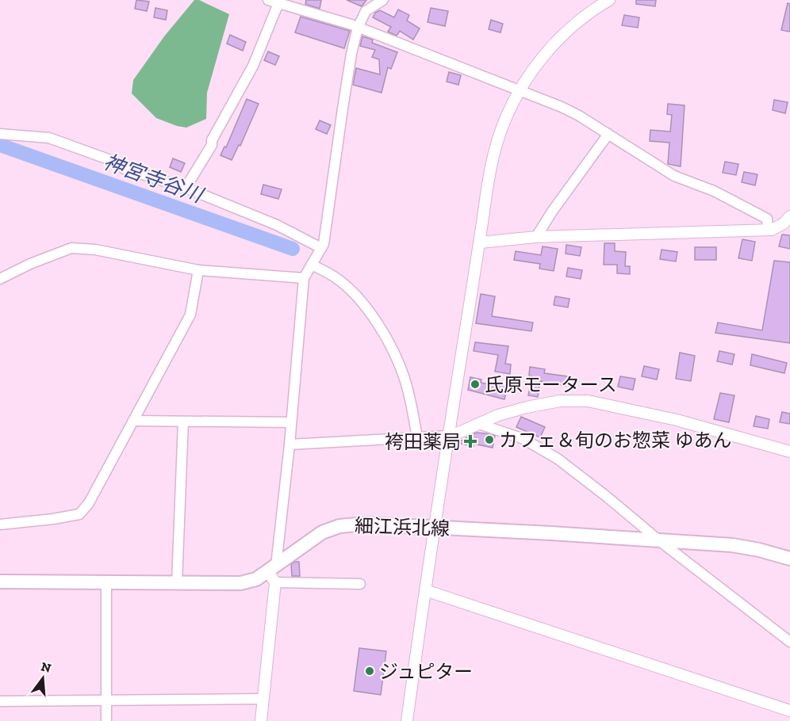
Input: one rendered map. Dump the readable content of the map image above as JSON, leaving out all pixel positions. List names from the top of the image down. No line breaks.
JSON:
{"streets":{"main road":["細江浜北線"]},"water":["神宮寺谷川"],"places":{"other":["氏原モータース","カフェ＆旬のお惣菜 ゆあん","ジュピター"],"health":["袴田薬局"]},"north":"top"}
